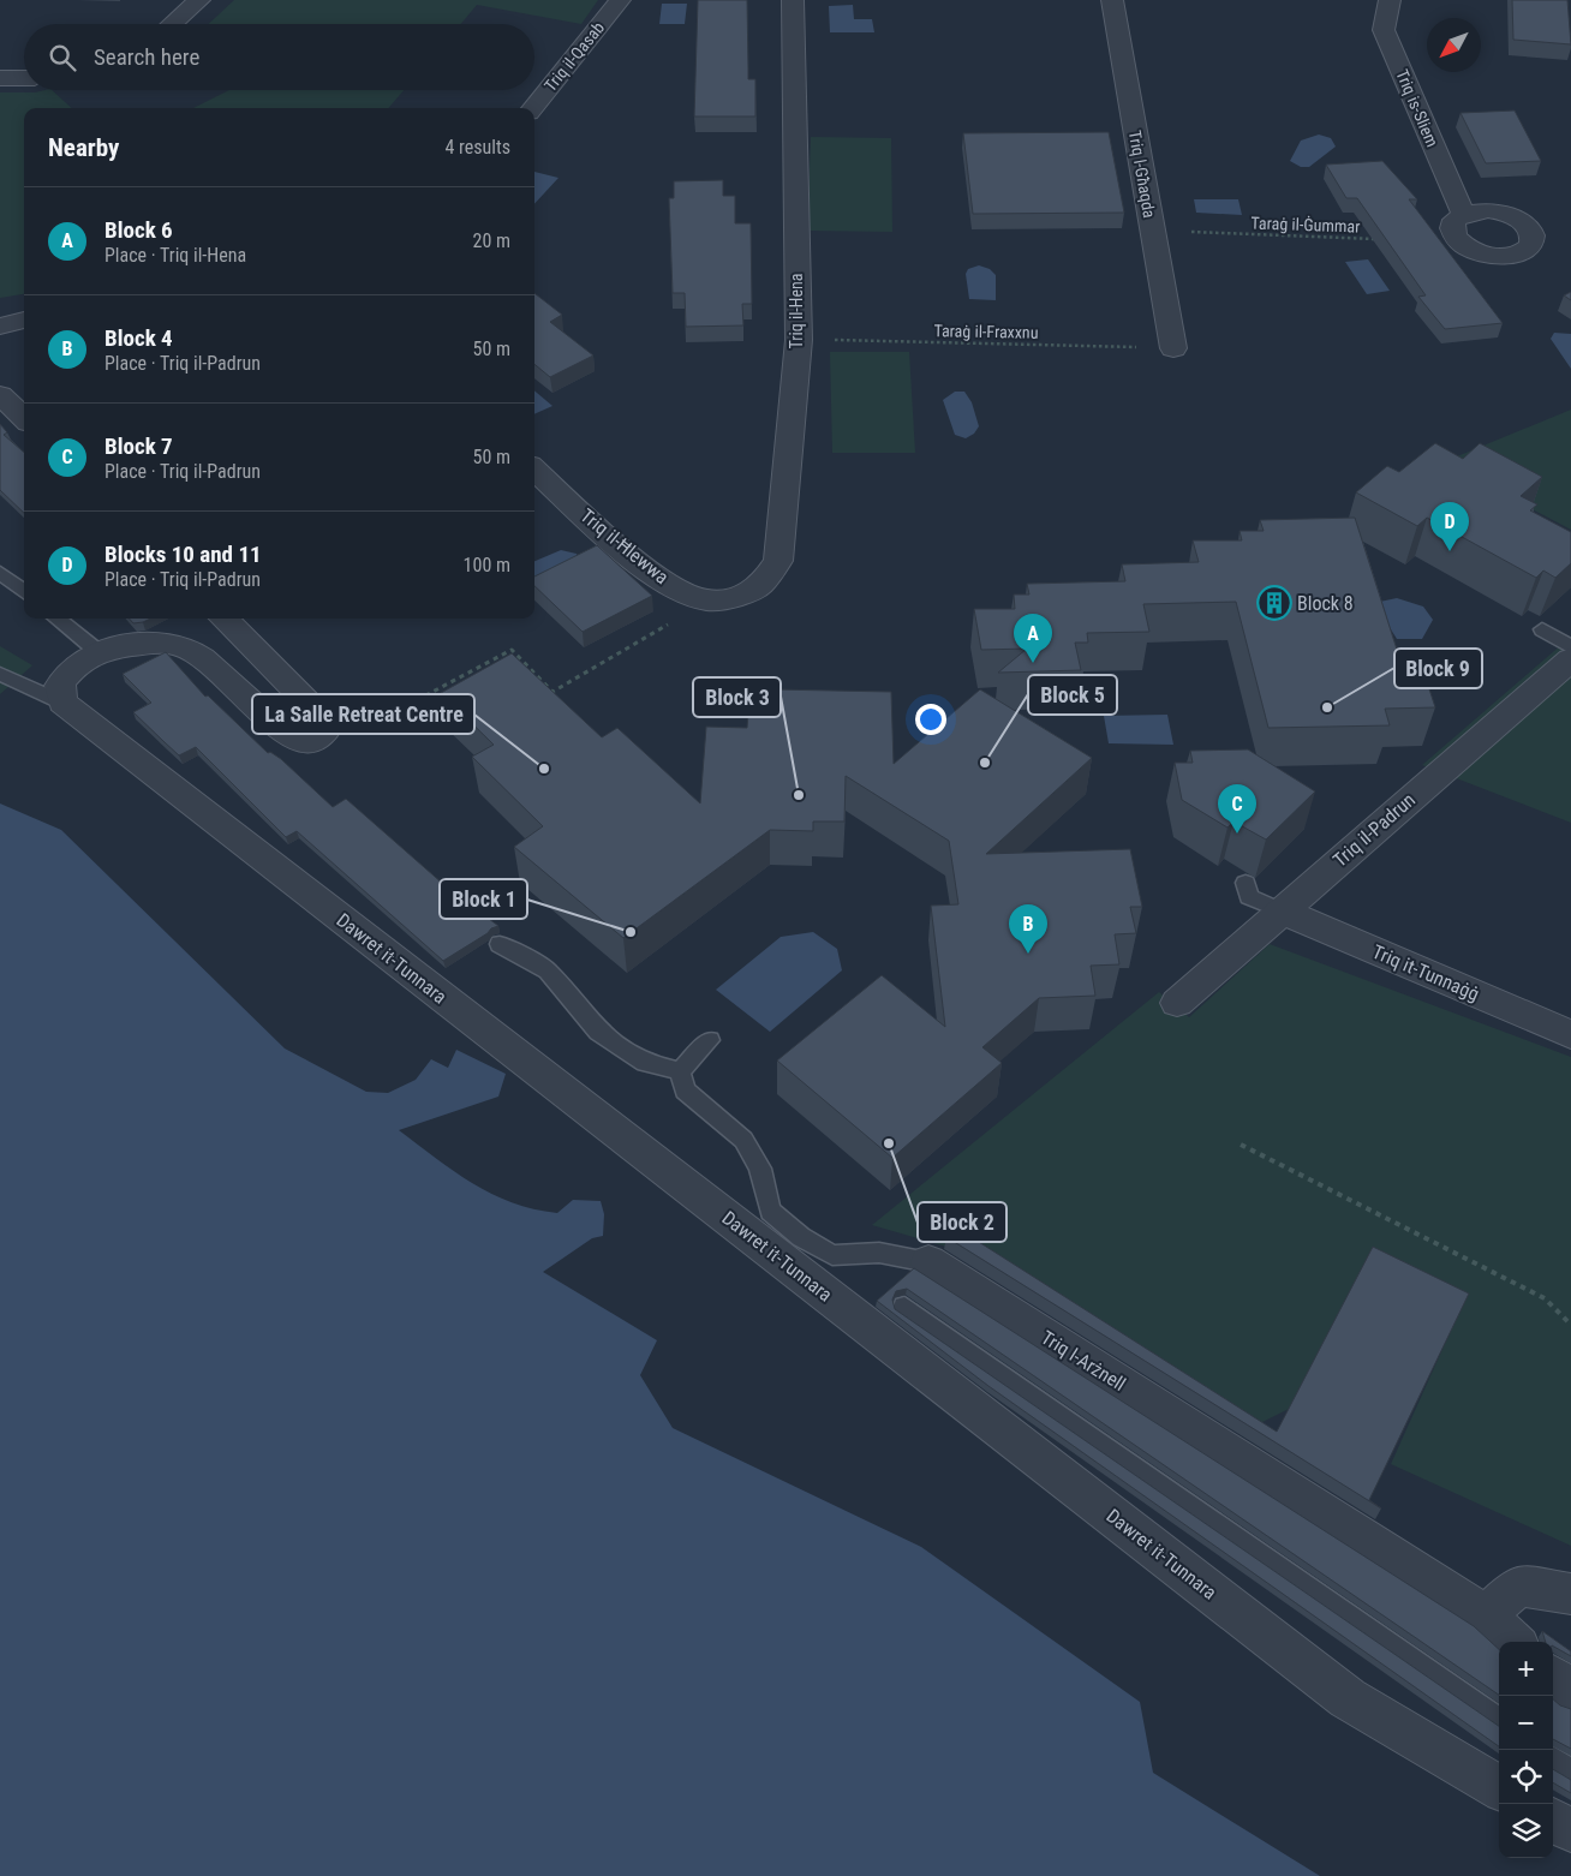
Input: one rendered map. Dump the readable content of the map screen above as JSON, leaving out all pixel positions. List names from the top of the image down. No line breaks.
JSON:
{"streets":{"street":["Triq il-Qasab","Triq is-Sliem","Triq l-Għaqda","Triq il-Hena","Triq il-Ħlewwa","Triq il-Padrun","Dawret it-Tunnara","Triq it-Tunnaġġ","Triq l-Arżnell"],"path":["Taraġ il-Ġummar","Taraġ il-Fraxxnu"]},"crossings":[["Triq l-Għaqda","Taraġ il-Ġummar"],["Triq l-Għaqda","Taraġ il-Fraxxnu"],["Triq il-Hena","Taraġ il-Fraxxnu"],["Triq il-Hena","Triq il-Ħlewwa"],["Triq il-Padrun","Triq it-Tunnaġġ"]],"places":{"building":["Block 8"],"other":["Block 9","Block 5","La Salle Retreat Centre","Block 3","Block 1","Block 2"]},"north":"bottom left","page":{"search":"Search here","heading":["Nearby","4 results"],"list":[{"mark":"A","name":"Block 6","note":"Place · Triq il-Hena","value":"20 m"},{"mark":"B","name":"Block 4","note":"Place · Triq il-Padrun","value":"50 m"},{"mark":"C","name":"Block 7","note":"Place · Triq il-Padrun","value":"50 m"},{"mark":"D","name":"Blocks 10 and 11","note":"Place · Triq il-Padrun","value":"100 m"}],"pins":["D","A","C","B"],"map_buttons":["+","−"]}}
